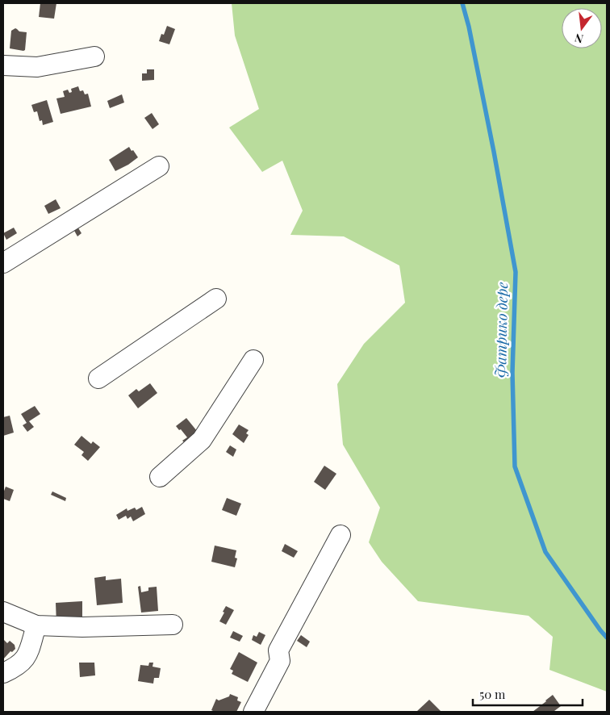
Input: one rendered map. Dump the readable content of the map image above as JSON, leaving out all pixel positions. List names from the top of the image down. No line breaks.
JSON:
{"water":["Фатрико дере"],"scale_bar":"50 m","north":"bottom"}
